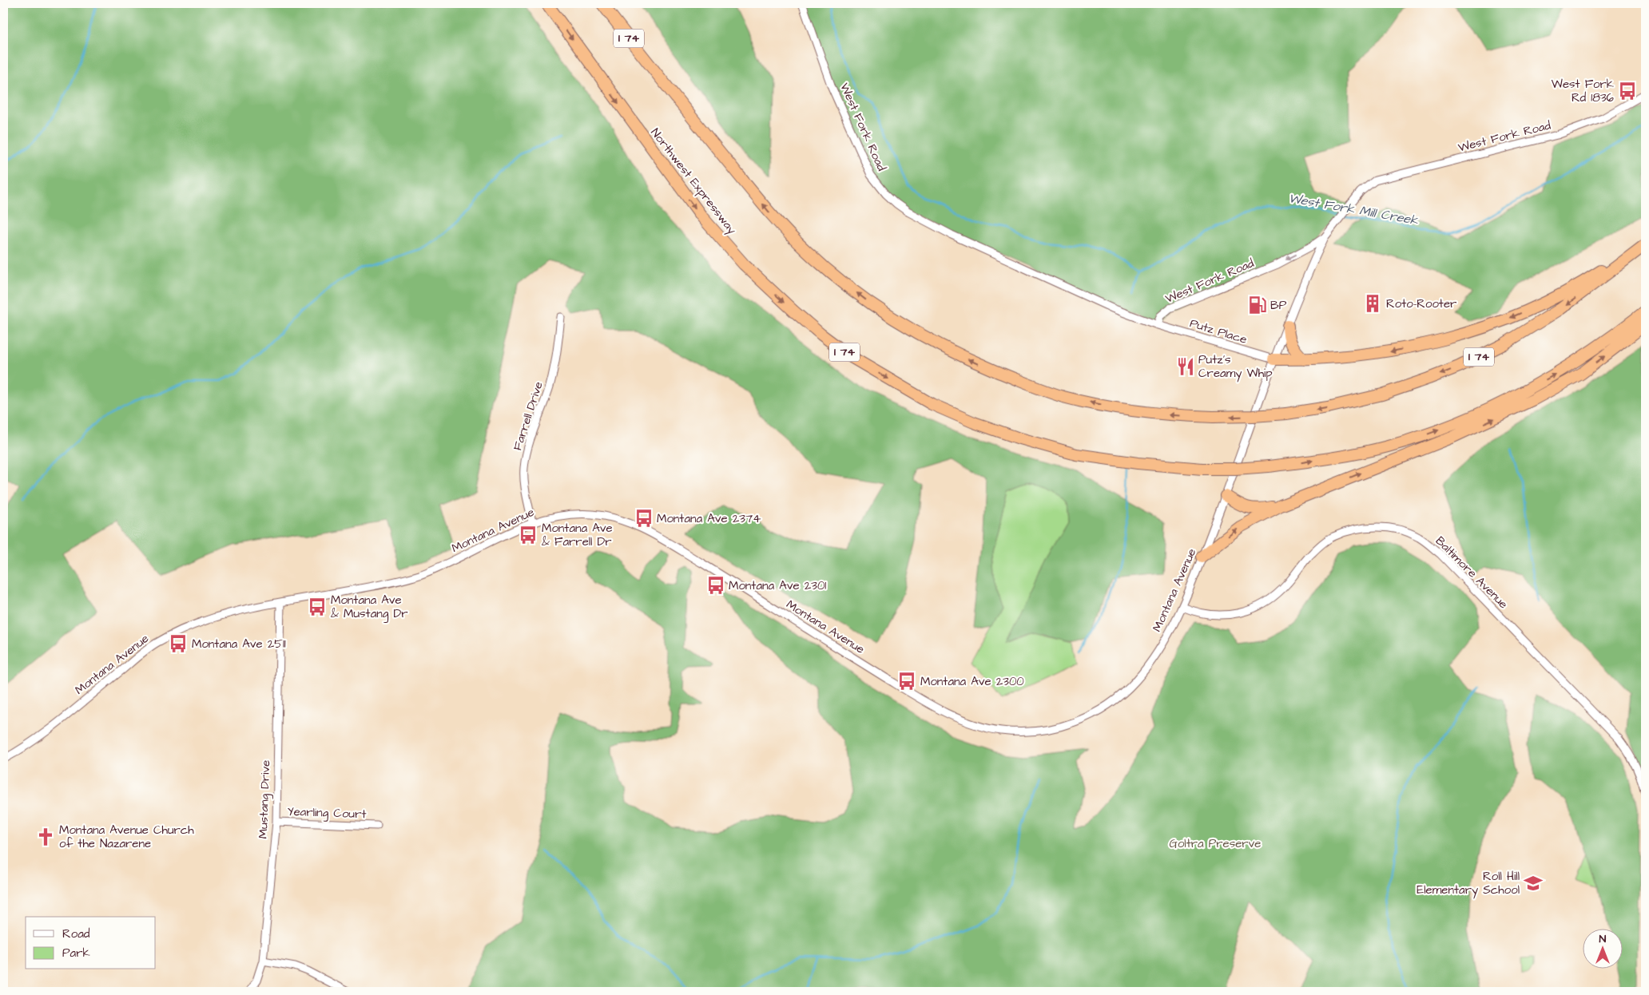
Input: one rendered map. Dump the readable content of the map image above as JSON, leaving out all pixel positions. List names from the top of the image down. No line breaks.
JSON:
{"streets":{"highway":["I 74","Northwest Expressway"],"street":["West Fork Road","Putz Place","Farrell Drive","Montana Avenue","Baltimore Avenue","Mustang Drive","Yearling Court"]},"crossings":[["West Fork Road","Putz Place"],["West Fork Road","Montana Avenue"],["Putz Place","Montana Avenue"],["Farrell Drive","Montana Avenue"],["Montana Avenue","Baltimore Avenue"],["Montana Avenue","Mustang Drive"],["Mustang Drive","Yearling Court"]],"one_way":["Northwest Expressway"],"water":["West Fork Mill Creek"],"parks":["Goltra Preserve"],"places":{"bus stop":["West Fork Rd 1836","Montana Ave 2374","Montana Ave & Farrell Dr","Montana Ave 2301","Montana Ave & Mustang Dr","Montana Ave 2511","Montana Ave 2300"],"building":["Roto-Rooter"],"fuel station":["BP"],"restaurant":["Putz’s Creamy Whip"],"church":["Montana Avenue Church of the Nazarene"],"school or university":["Roll Hill Elementary School"]},"legend":["Road","Park"],"north":"top"}
